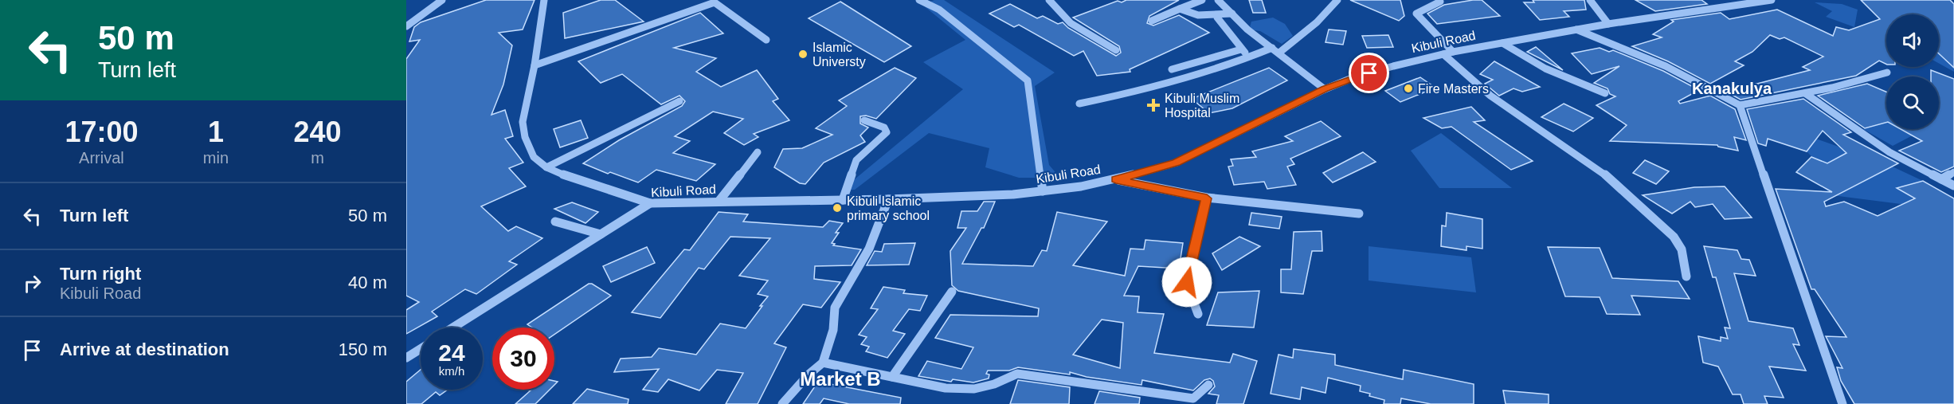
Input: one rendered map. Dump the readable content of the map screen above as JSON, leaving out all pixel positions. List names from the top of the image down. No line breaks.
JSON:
{"streets":{"street":["Kibuli Road"]},"districts":["Kanakulya","Market B"],"places":{"other":["Islamic Universty","Fire Masters","Kibuli Islamic primary school"],"health":["Kibuli Muslim Hospital"]},"page":{"turn":["50 m","Turn left"],"eta":["17:00","Arrival","1","min","240","m"],"list":[{"name":"Turn left","value":"50 m"},{"name":"Turn right","note":"Kibuli Road","value":"40 m"},{"name":"Arrive at destination","value":"150 m"}],"speed":"24 km/h","limit":"30"}}
